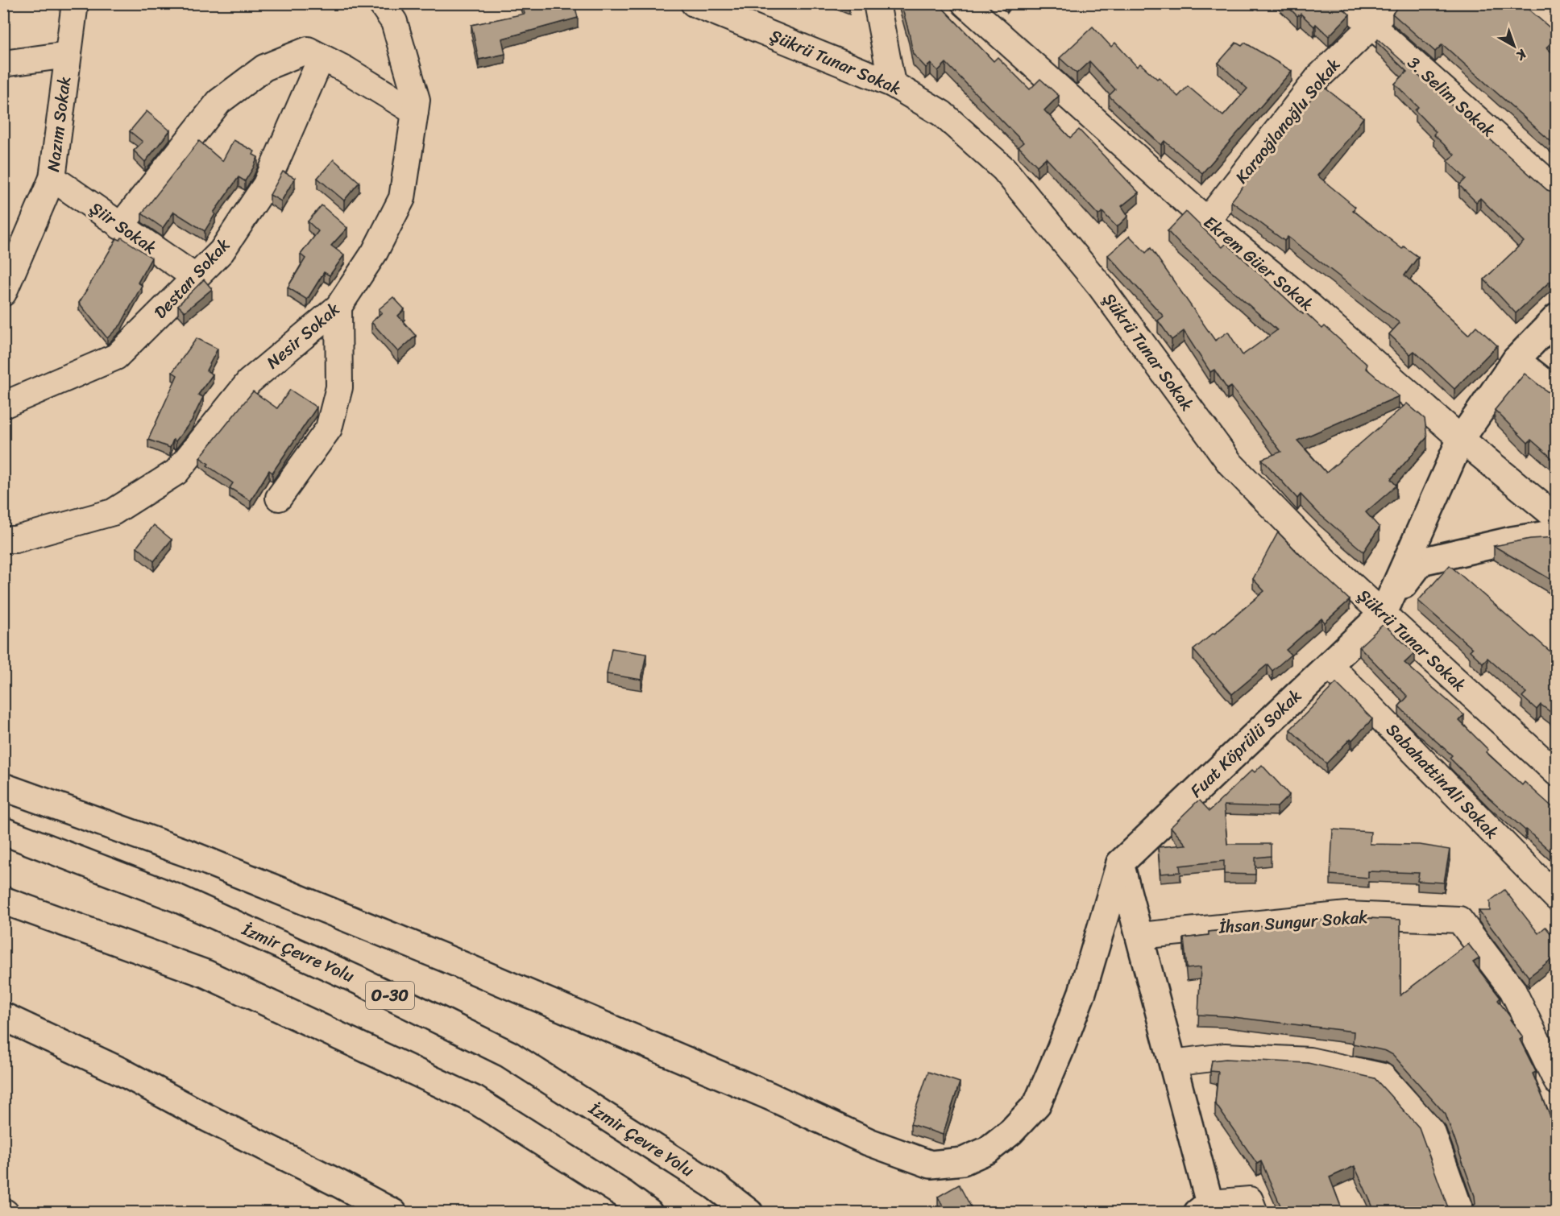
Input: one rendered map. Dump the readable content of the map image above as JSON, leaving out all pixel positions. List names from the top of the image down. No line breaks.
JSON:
{"streets":{"main road":["Fuat Köprülü Sokak","İzmir Çevre Yolu","O-30"],"street":["Şükrü Tunar Sokak","3. Selim Sokak","Karaoğlanoğlu Sokak","Nazım Sokak","Şiir Sokak","Ekrem Güer Sokak","Destan Sokak","Nesir Sokak","SabahattinAli Sokak","İhsan Sungur Sokak"]},"crossings":[["Şükrü Tunar Sokak","Fuat Köprülü Sokak"],["3. Selim Sokak","Karaoğlanoğlu Sokak"],["Karaoğlanoğlu Sokak","Ekrem Güer Sokak"],["Nazım Sokak","Şiir Sokak"],["Şiir Sokak","Destan Sokak"],["Ekrem Güer Sokak","Fuat Köprülü Sokak"],["Fuat Köprülü Sokak","SabahattinAli Sokak"]],"north":"bottom right"}
